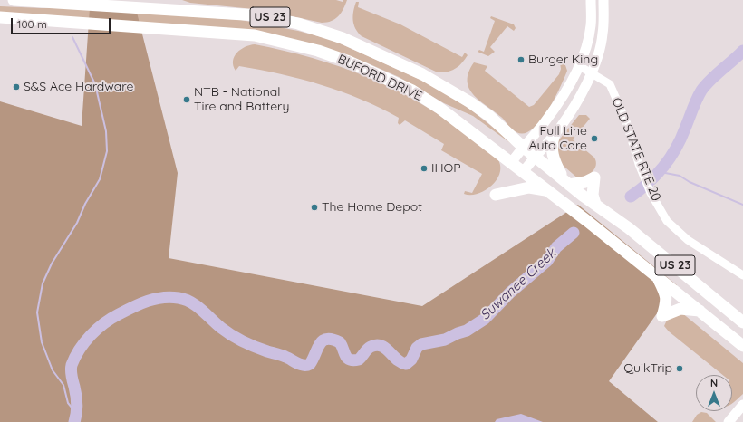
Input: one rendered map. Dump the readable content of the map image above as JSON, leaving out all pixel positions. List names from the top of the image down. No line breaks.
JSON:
{"streets":{"highway":["US 23","BUFORD DRIVE"],"street":["OLD STATE RTE 20"]},"water":["Suwanee Creek"],"places":["Burger King","S&S Ace Hardware","NTB - National Tire and Battery","Full Line Auto Care","IHOP","The Home Depot","QuikTrip"],"scale_bar":"100 m","north":"top"}
